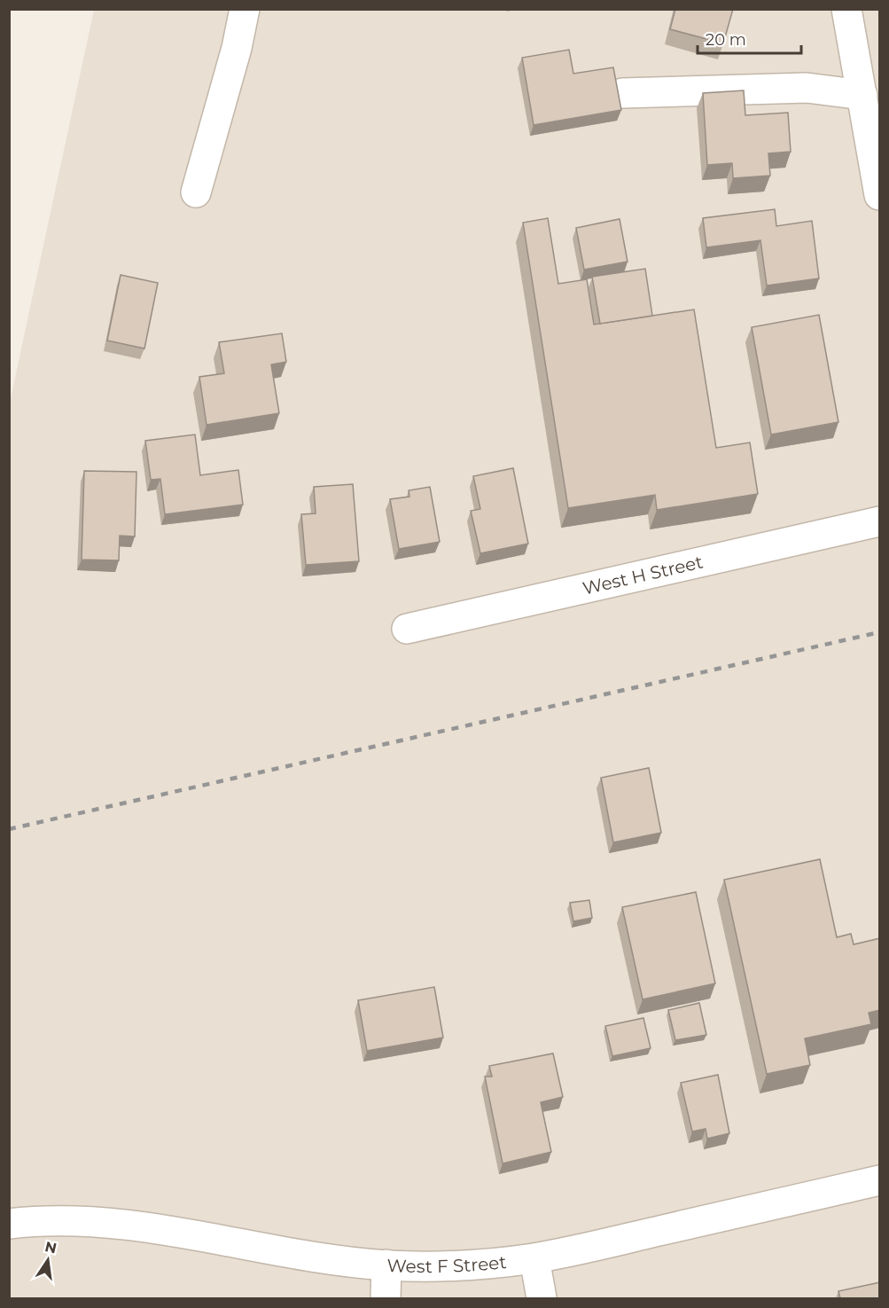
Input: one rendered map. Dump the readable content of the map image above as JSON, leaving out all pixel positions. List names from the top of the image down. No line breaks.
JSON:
{"streets":{"street":["West H Street","West F Street"]},"scale_bar":"20 m","north":"top"}
